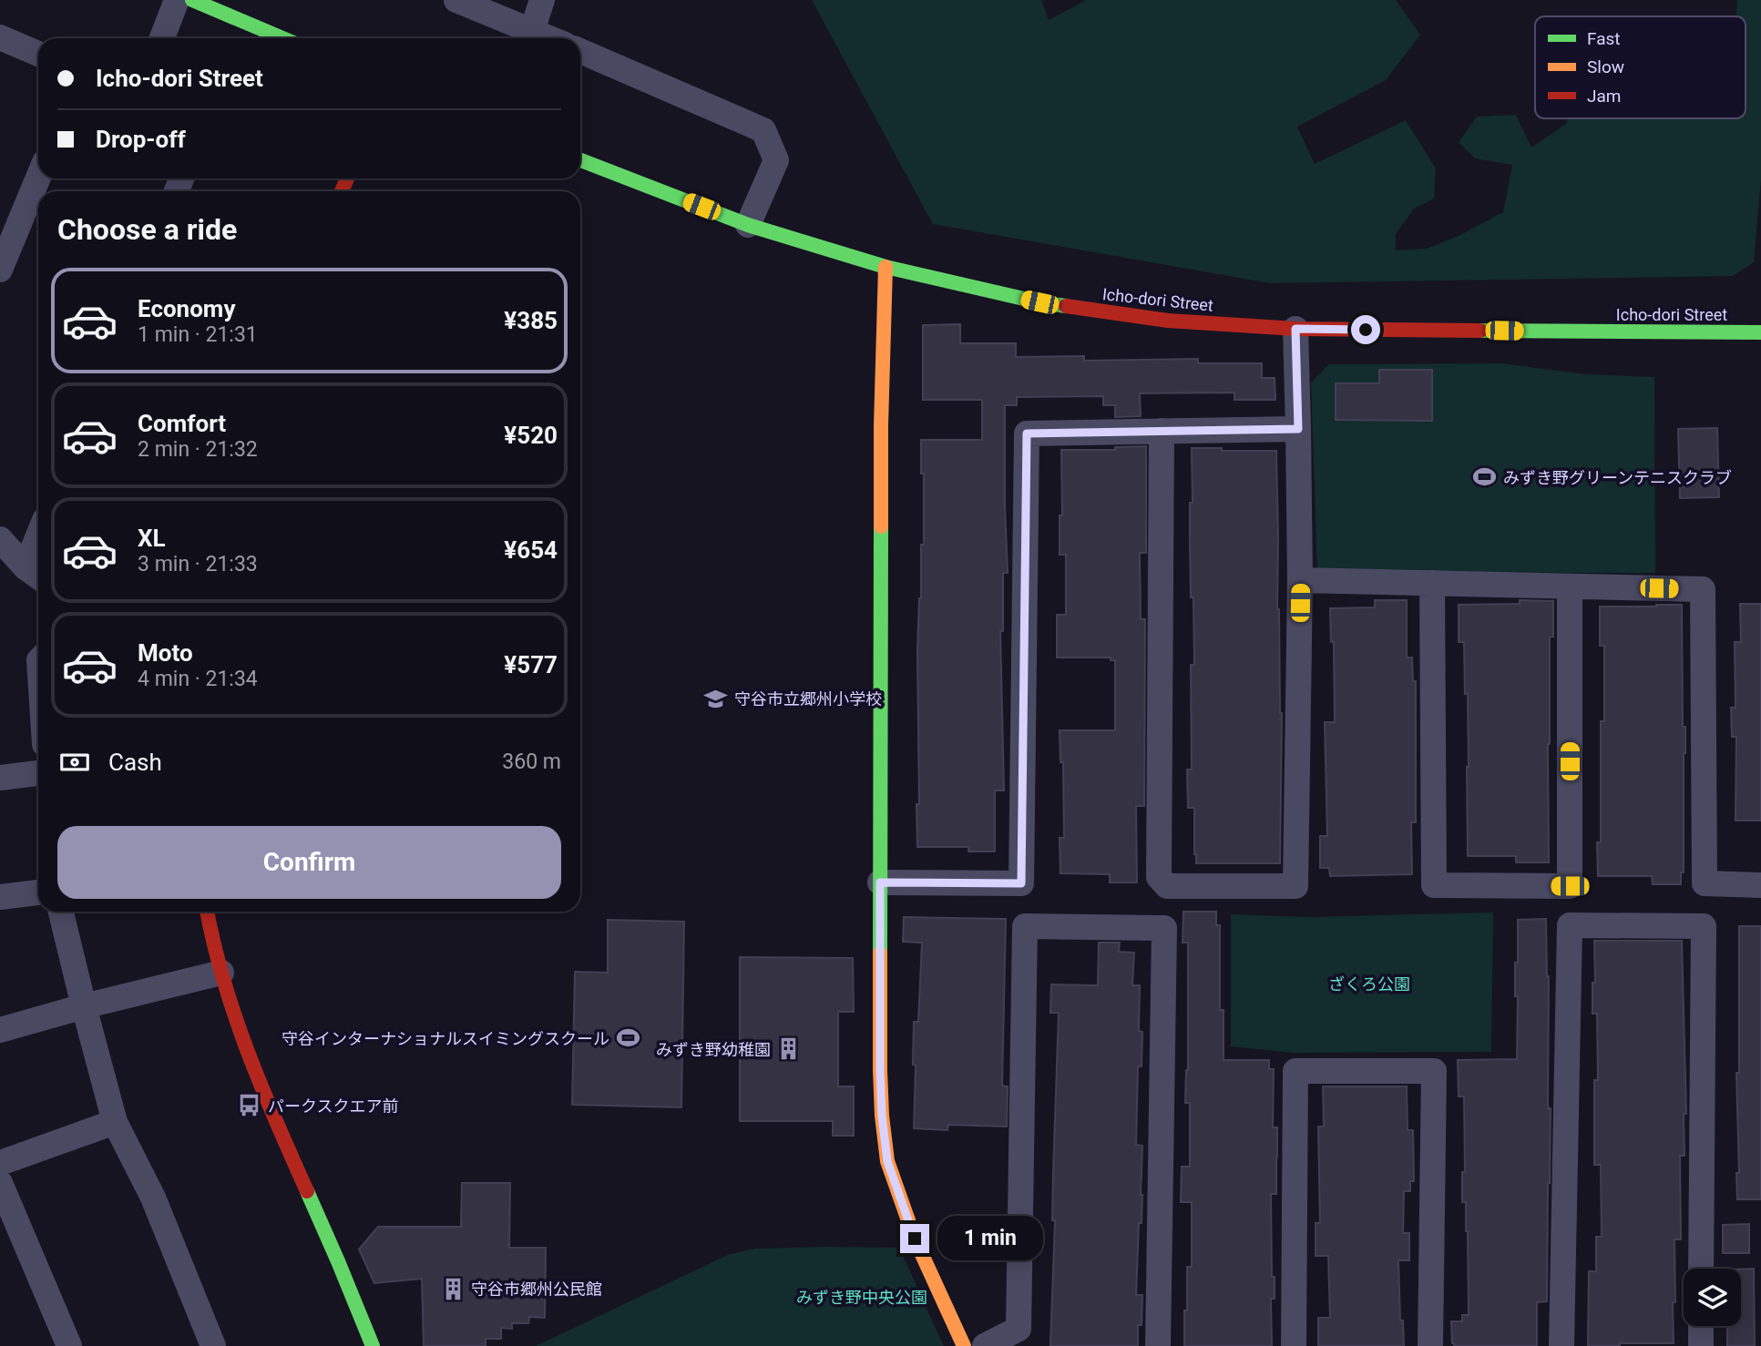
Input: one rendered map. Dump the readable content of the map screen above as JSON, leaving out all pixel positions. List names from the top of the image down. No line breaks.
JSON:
{"streets":{"street":["Icho-dori Street"]},"parks":["ざくろ公園","みずき野中央公園"],"places":{"sports":["みずき野グリーンテニスクラブ","守谷インターナショナルスイミングスクール"],"school or university":["守谷市立郷州小学校"],"building":["みずき野幼稚園","守谷市郷州公民館"],"bus stop":["パークスクエア前"]},"legend":["Fast","Slow","Jam"],"page":{"banner":["Icho-dori Street","Drop-off"],"heading":"Choose a ride","list":[{"name":"Economy","note":"1 min · 21:31","value":"¥385"},{"name":"Comfort","note":"2 min · 21:32","value":"¥520"},{"name":"XL","note":"3 min · 21:33","value":"¥654"},{"name":"Moto","note":"4 min · 21:34","value":"¥577"}],"pay":["Cash","360 m"],"buttons":"Confirm","bubble":"1 min"}}
